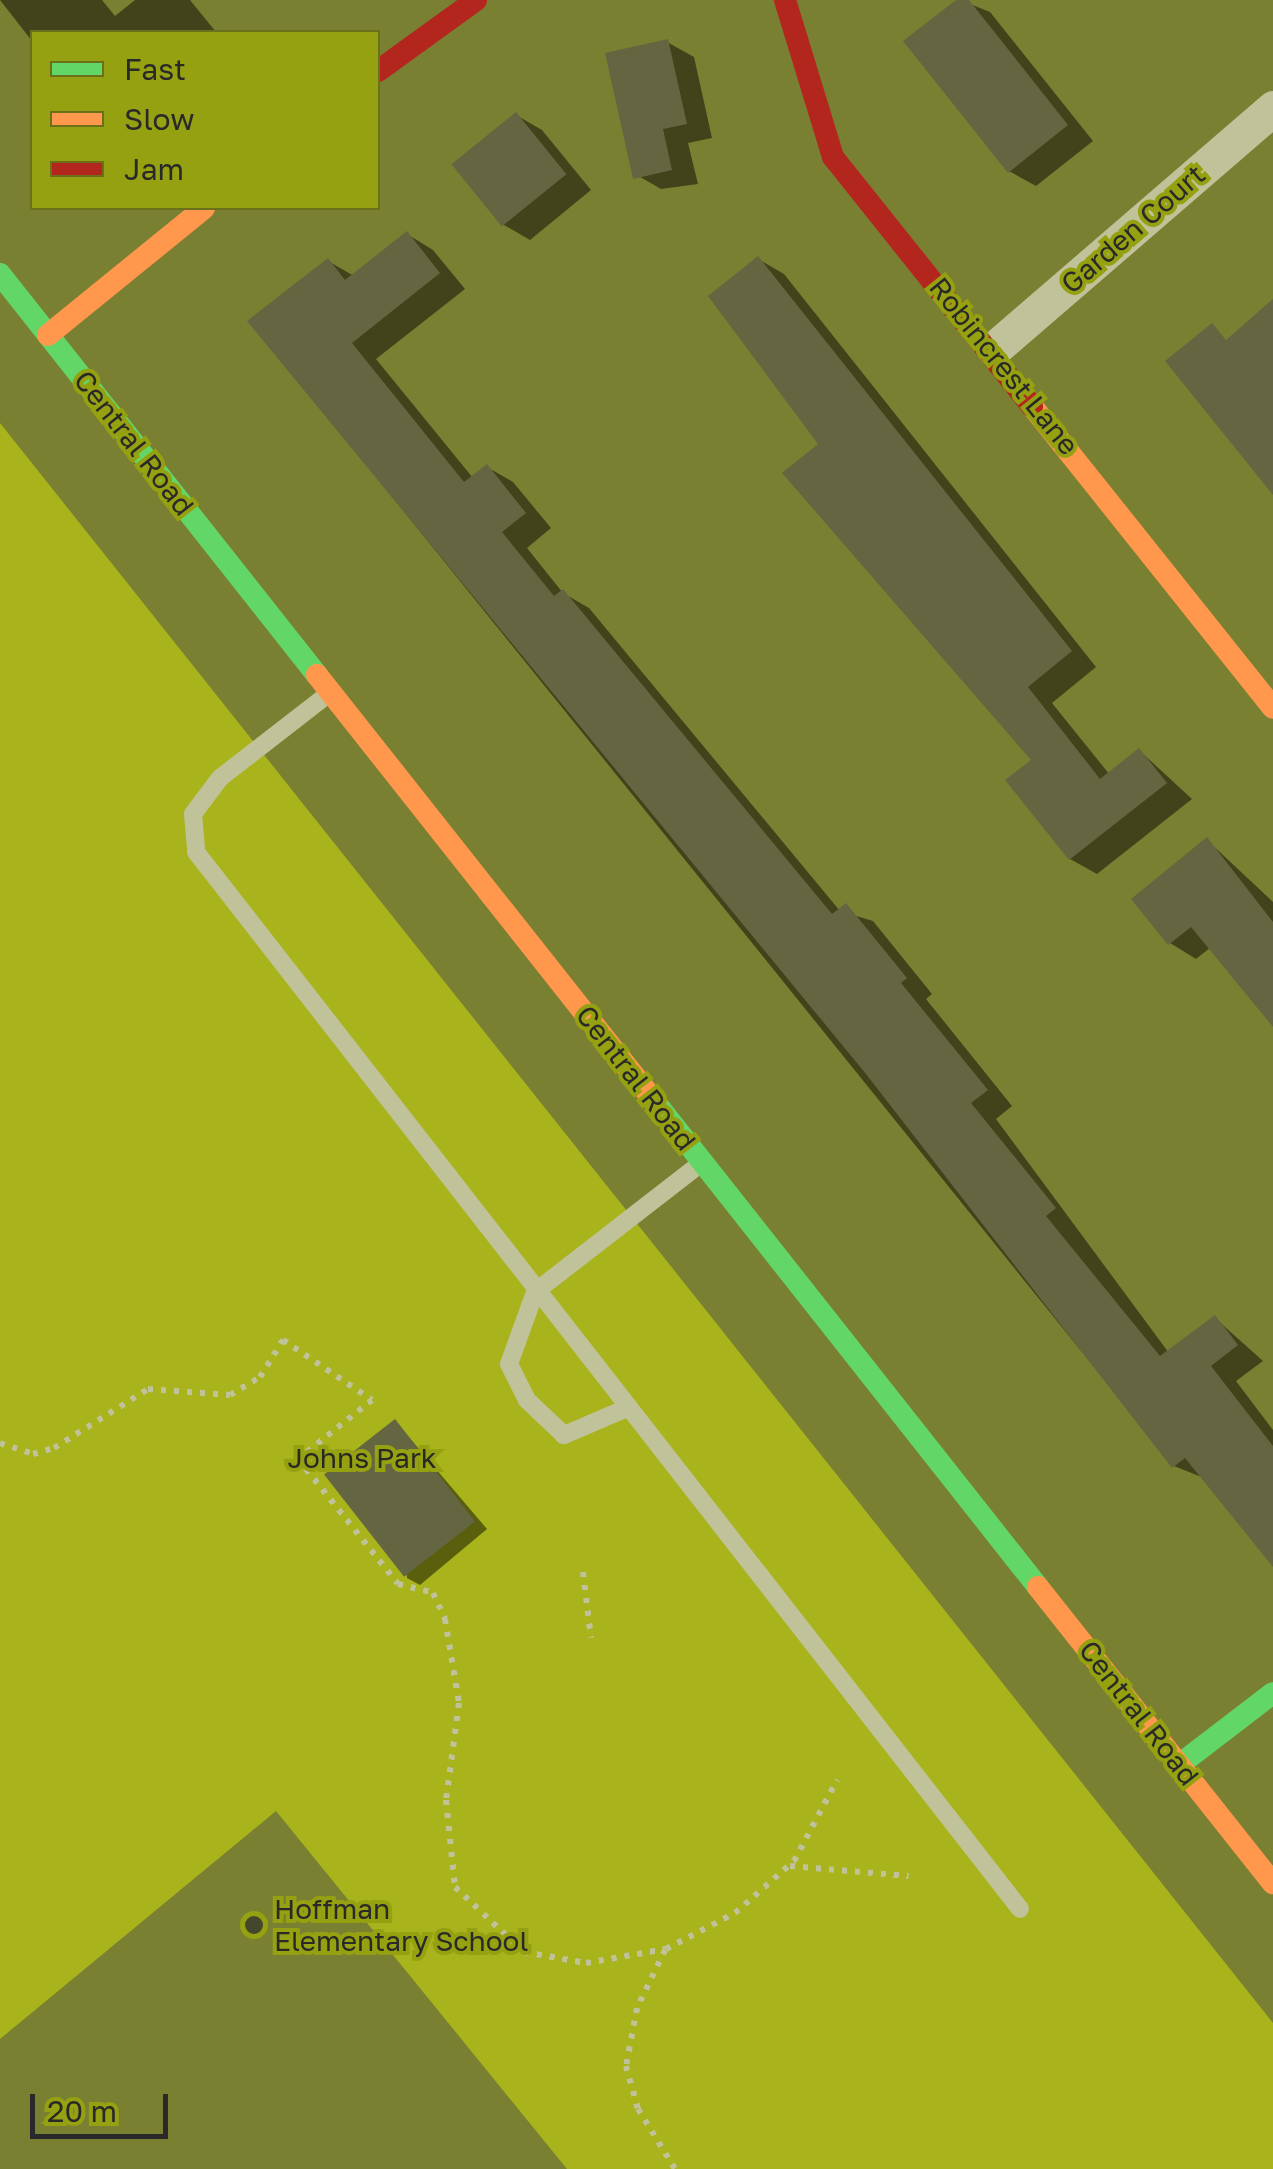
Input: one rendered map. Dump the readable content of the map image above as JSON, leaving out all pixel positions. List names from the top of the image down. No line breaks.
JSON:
{"streets":{"main road":["Robincrest Lane","Central Road"],"street":["Garden Court"]},"crossings":[["Garden Court","Robincrest Lane"]],"parks":["Johns Park"],"places":["Hoffman Elementary School"],"legend":["Fast","Slow","Jam"],"scale_bar":"20 m"}
